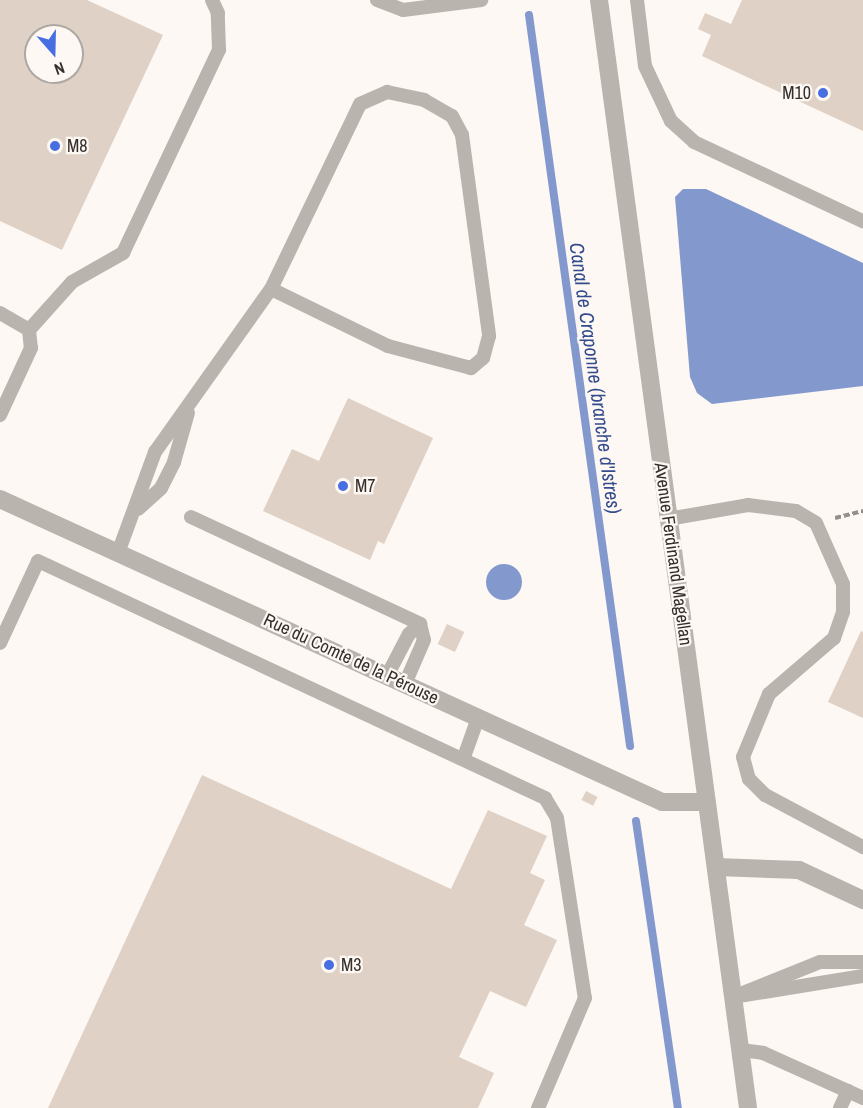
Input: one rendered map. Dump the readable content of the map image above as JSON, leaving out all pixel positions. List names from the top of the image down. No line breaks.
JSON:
{"streets":{"street":["Avenue Ferdinand Magellan","Rue du Comte de la Pérouse"]},"crossings":[["Avenue Ferdinand Magellan","Rue du Comte de la Pérouse"]],"water":["Canal de Craponne (branche d'Istres)"],"places":["M10","M8","M7","M3"],"north":"bottom"}
